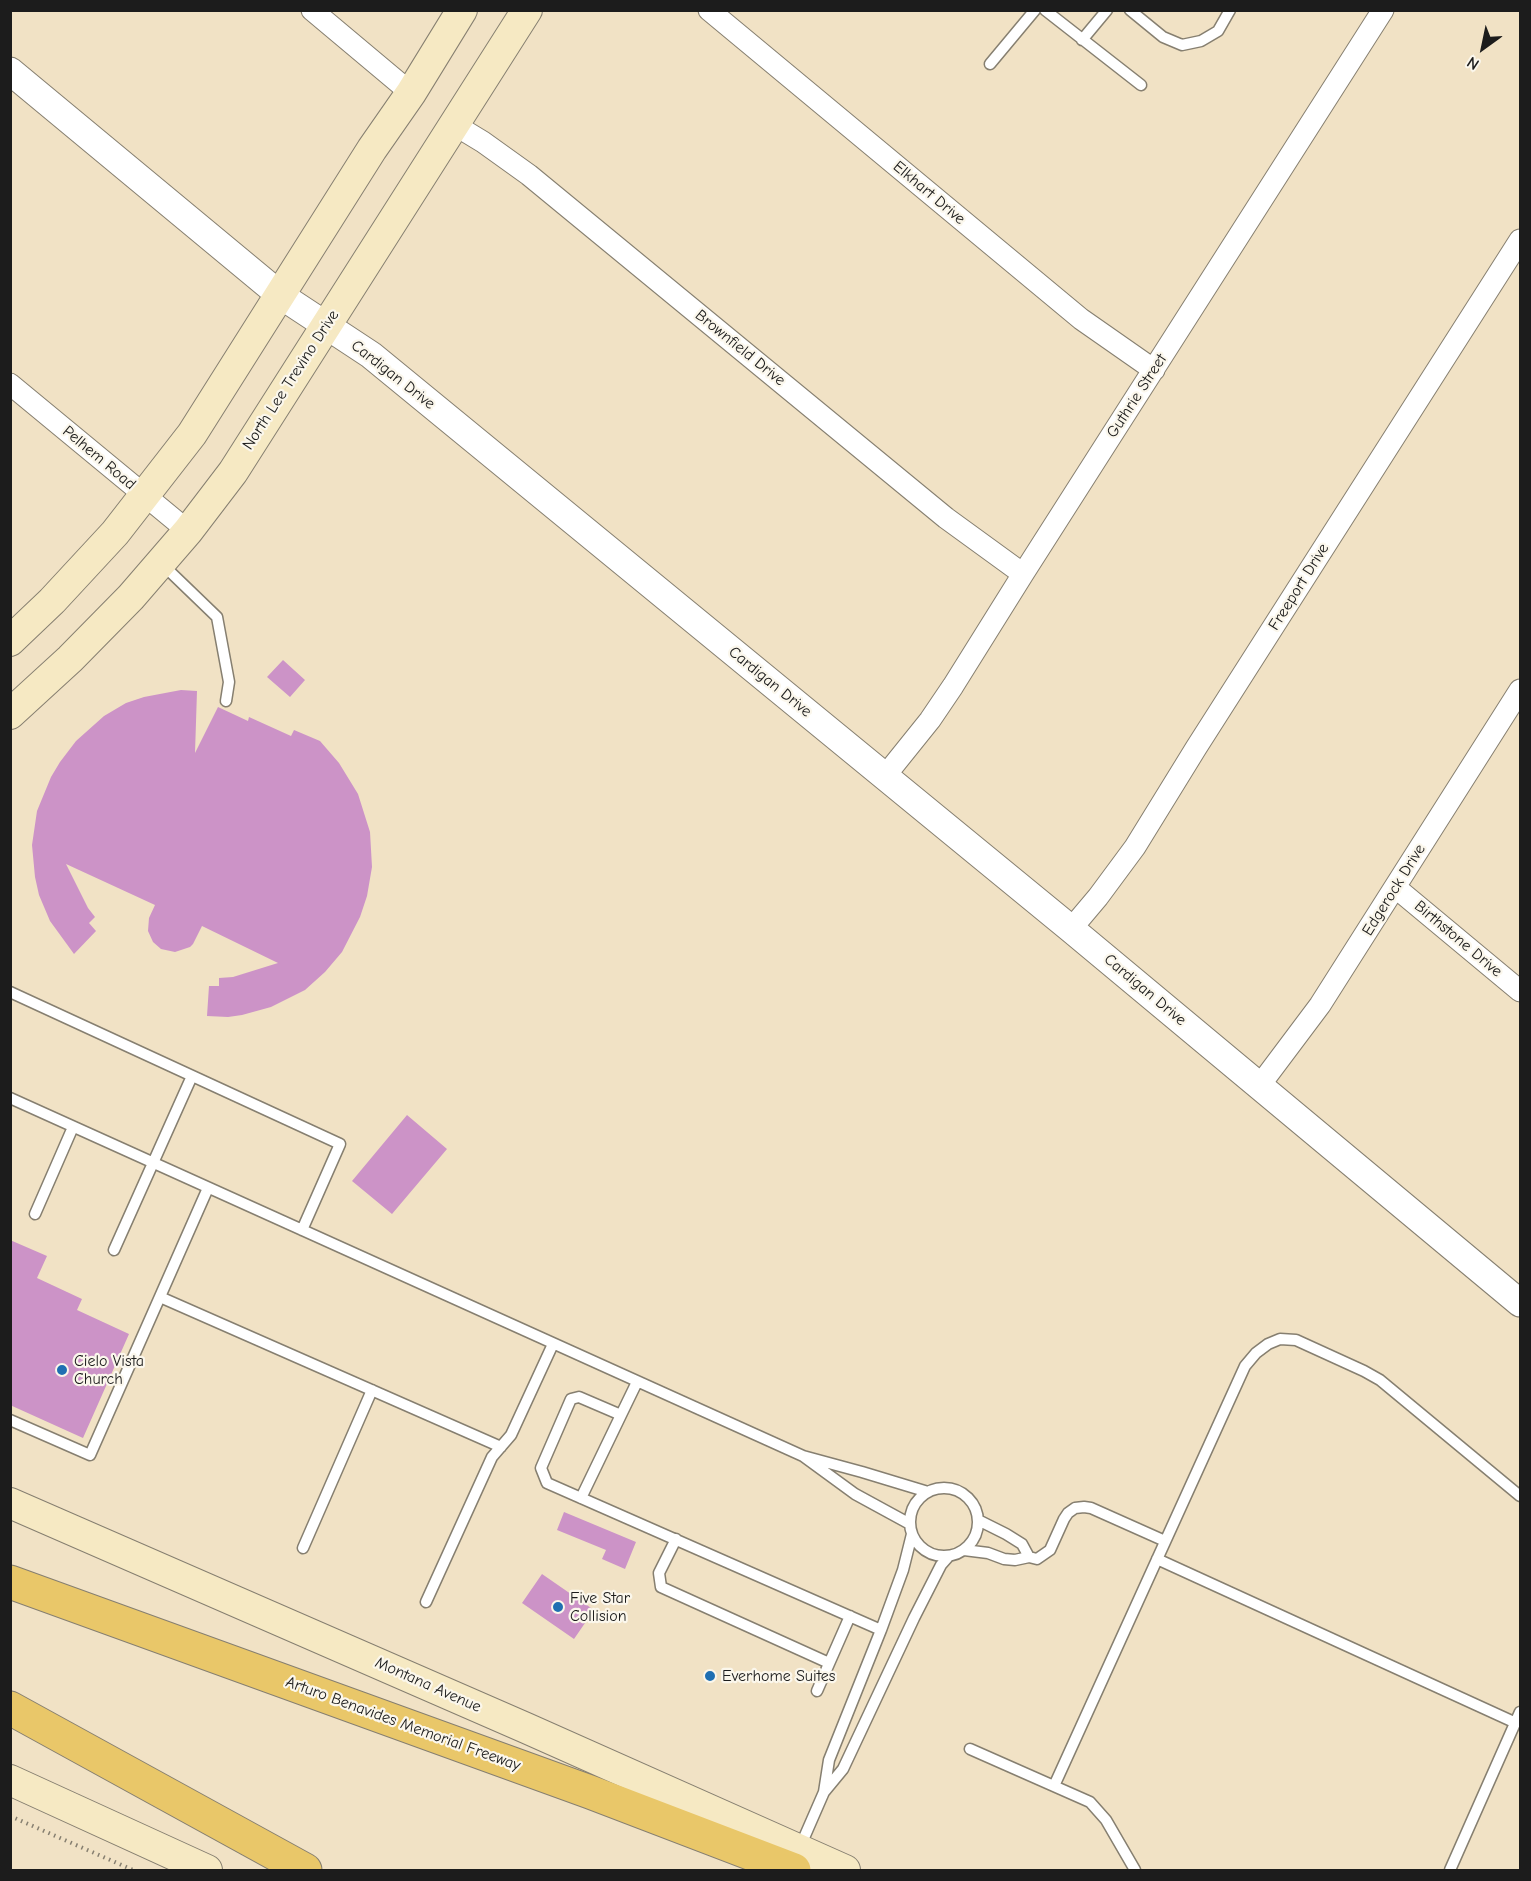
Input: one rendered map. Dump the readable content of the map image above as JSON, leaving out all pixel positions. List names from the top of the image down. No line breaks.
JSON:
{"streets":{"highway":["Arturo Benavides Memorial Freeway"],"main road":["North Lee Trevino Drive","Montana Avenue"],"street":["Elkhart Drive","Brownfield Drive","Cardigan Drive","Guthrie Street","Pelhem Road","Freeport Drive","Edgerock Drive","Birthstone Drive"]},"crossings":[["Elkhart Drive","Guthrie Street"],["Brownfield Drive","North Lee Trevino Drive"],["Brownfield Drive","Guthrie Street"],["Cardigan Drive","North Lee Trevino Drive"],["Cardigan Drive","Guthrie Street"],["Cardigan Drive","Freeport Drive"],["Cardigan Drive","Edgerock Drive"],["North Lee Trevino Drive","Pelhem Road"],["Edgerock Drive","Birthstone Drive"],["Montana Avenue","Arturo Benavides Memorial Freeway"]],"places":["Cielo Vista Church","Five Star Collision","Everhome Suites"],"north":"bottom left"}
